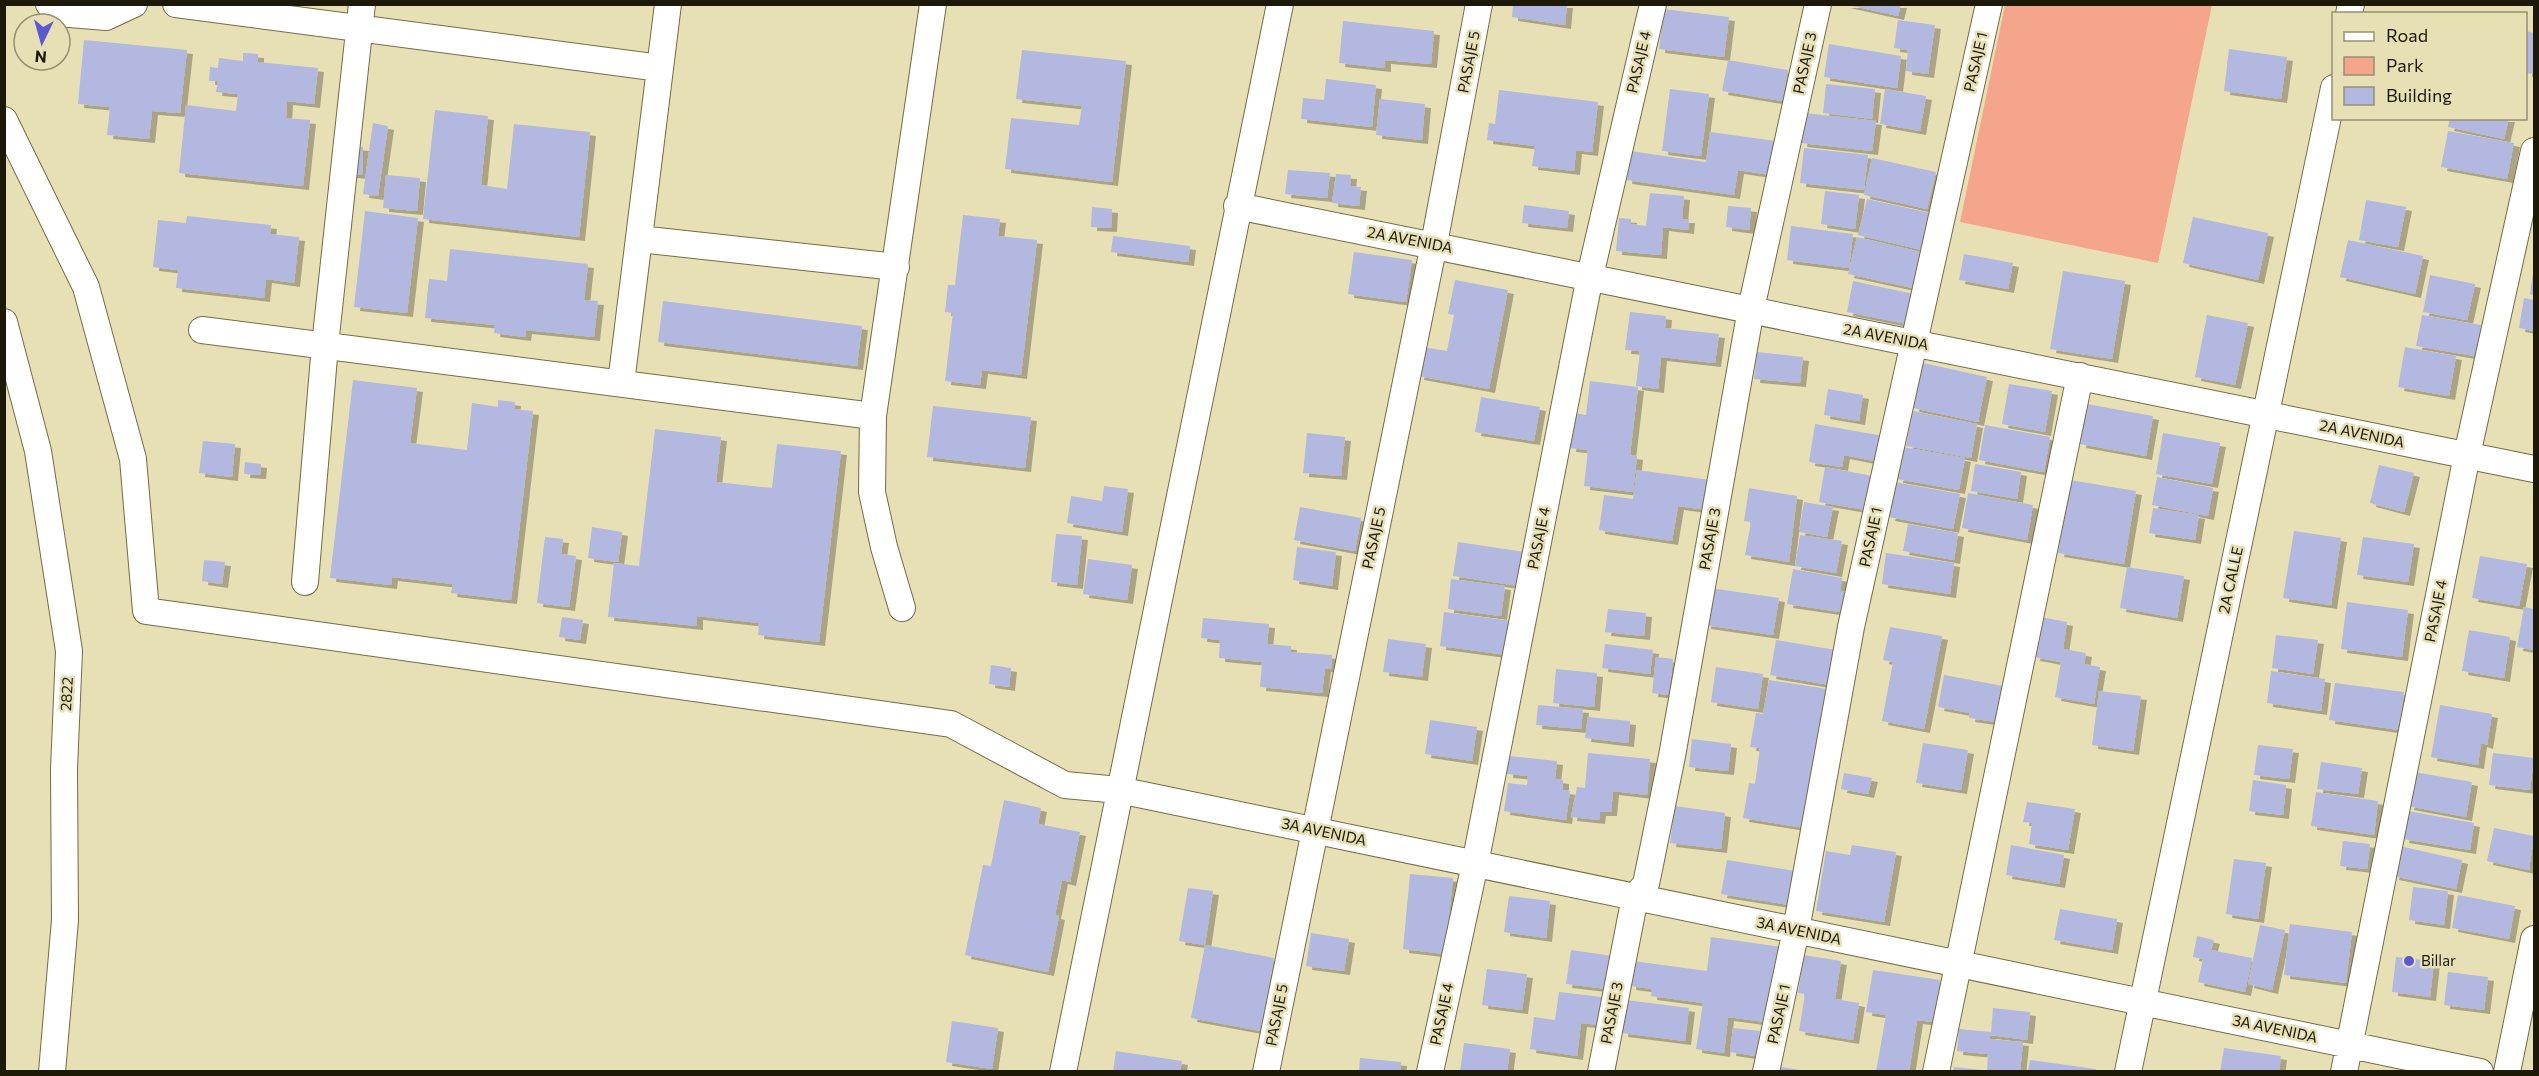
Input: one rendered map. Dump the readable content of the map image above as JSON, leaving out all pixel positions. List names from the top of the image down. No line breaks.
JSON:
{"streets":{"street":["PASAJE 5","PASAJE 4","PASAJE 1","PASAJE 3","2A AVENIDA","2A CALLE","2822","3A AVENIDA"]},"crossings":[["PASAJE 5","2A AVENIDA"],["PASAJE 5","3A AVENIDA"],["PASAJE 4","2A AVENIDA"],["PASAJE 4","3A AVENIDA"],["PASAJE 1","2A AVENIDA"],["PASAJE 1","3A AVENIDA"],["PASAJE 3","2A AVENIDA"],["PASAJE 3","3A AVENIDA"],["2A AVENIDA","2A CALLE"],["2A CALLE","3A AVENIDA"]],"places":["Billar"],"legend":["Road","Park","Building"],"north":"bottom"}
